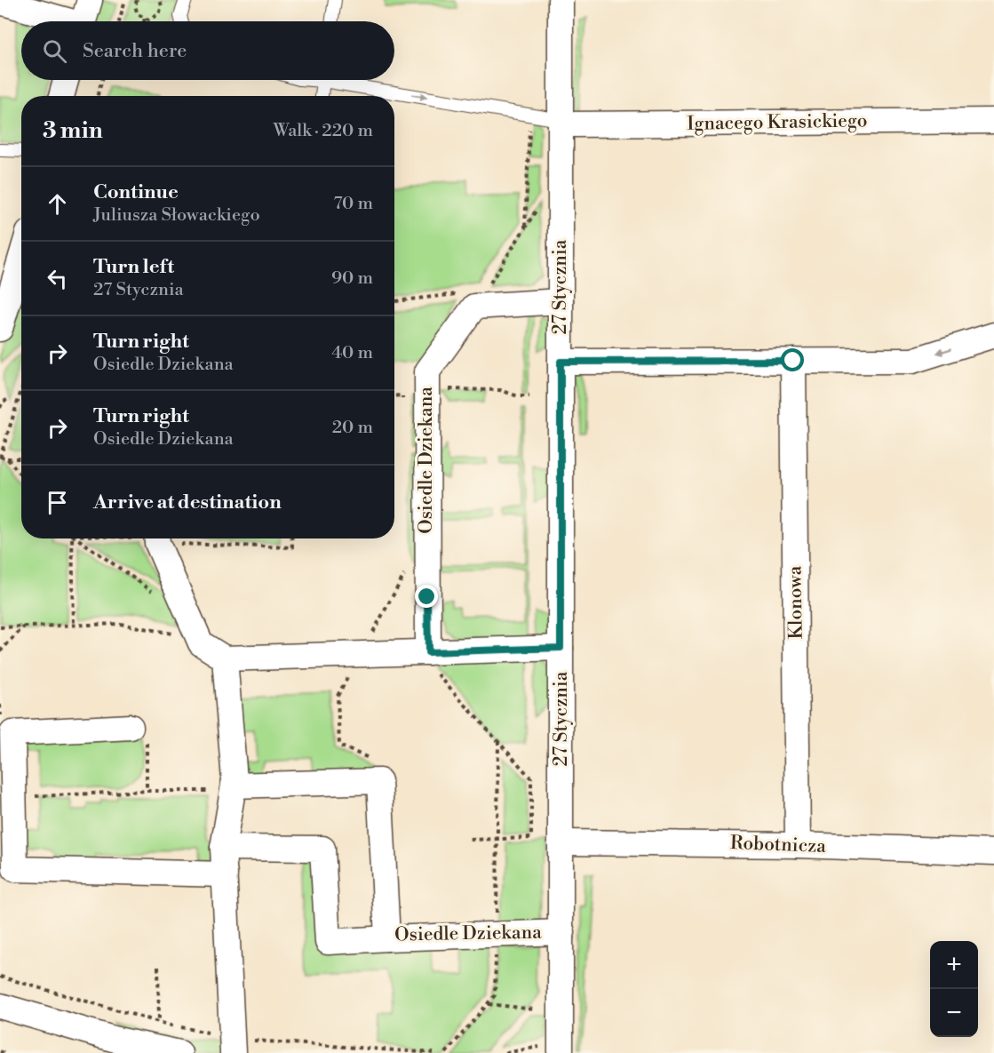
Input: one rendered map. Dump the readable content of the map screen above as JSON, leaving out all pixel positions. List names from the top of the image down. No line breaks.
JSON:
{"streets":{"street":["Ignacego Krasickiego","27 Stycznia","Osiedle Dziekana","Klonowa","Robotnicza"]},"crossings":[["Ignacego Krasickiego","27 Stycznia"],["27 Stycznia","Osiedle Dziekana"],["27 Stycznia","Robotnicza"],["Klonowa","Robotnicza"]],"page":{"search":"Search here","heading":["3 min","Walk · 220 m"],"list":[["Continue","Juliusza Słowackiego","70 m"],["Turn left","27 Stycznia","90 m"],["Turn right","Osiedle Dziekana","40 m"],["Turn right","Osiedle Dziekana","20 m"],"Arrive at destination"],"map_buttons":["+","−"]}}
